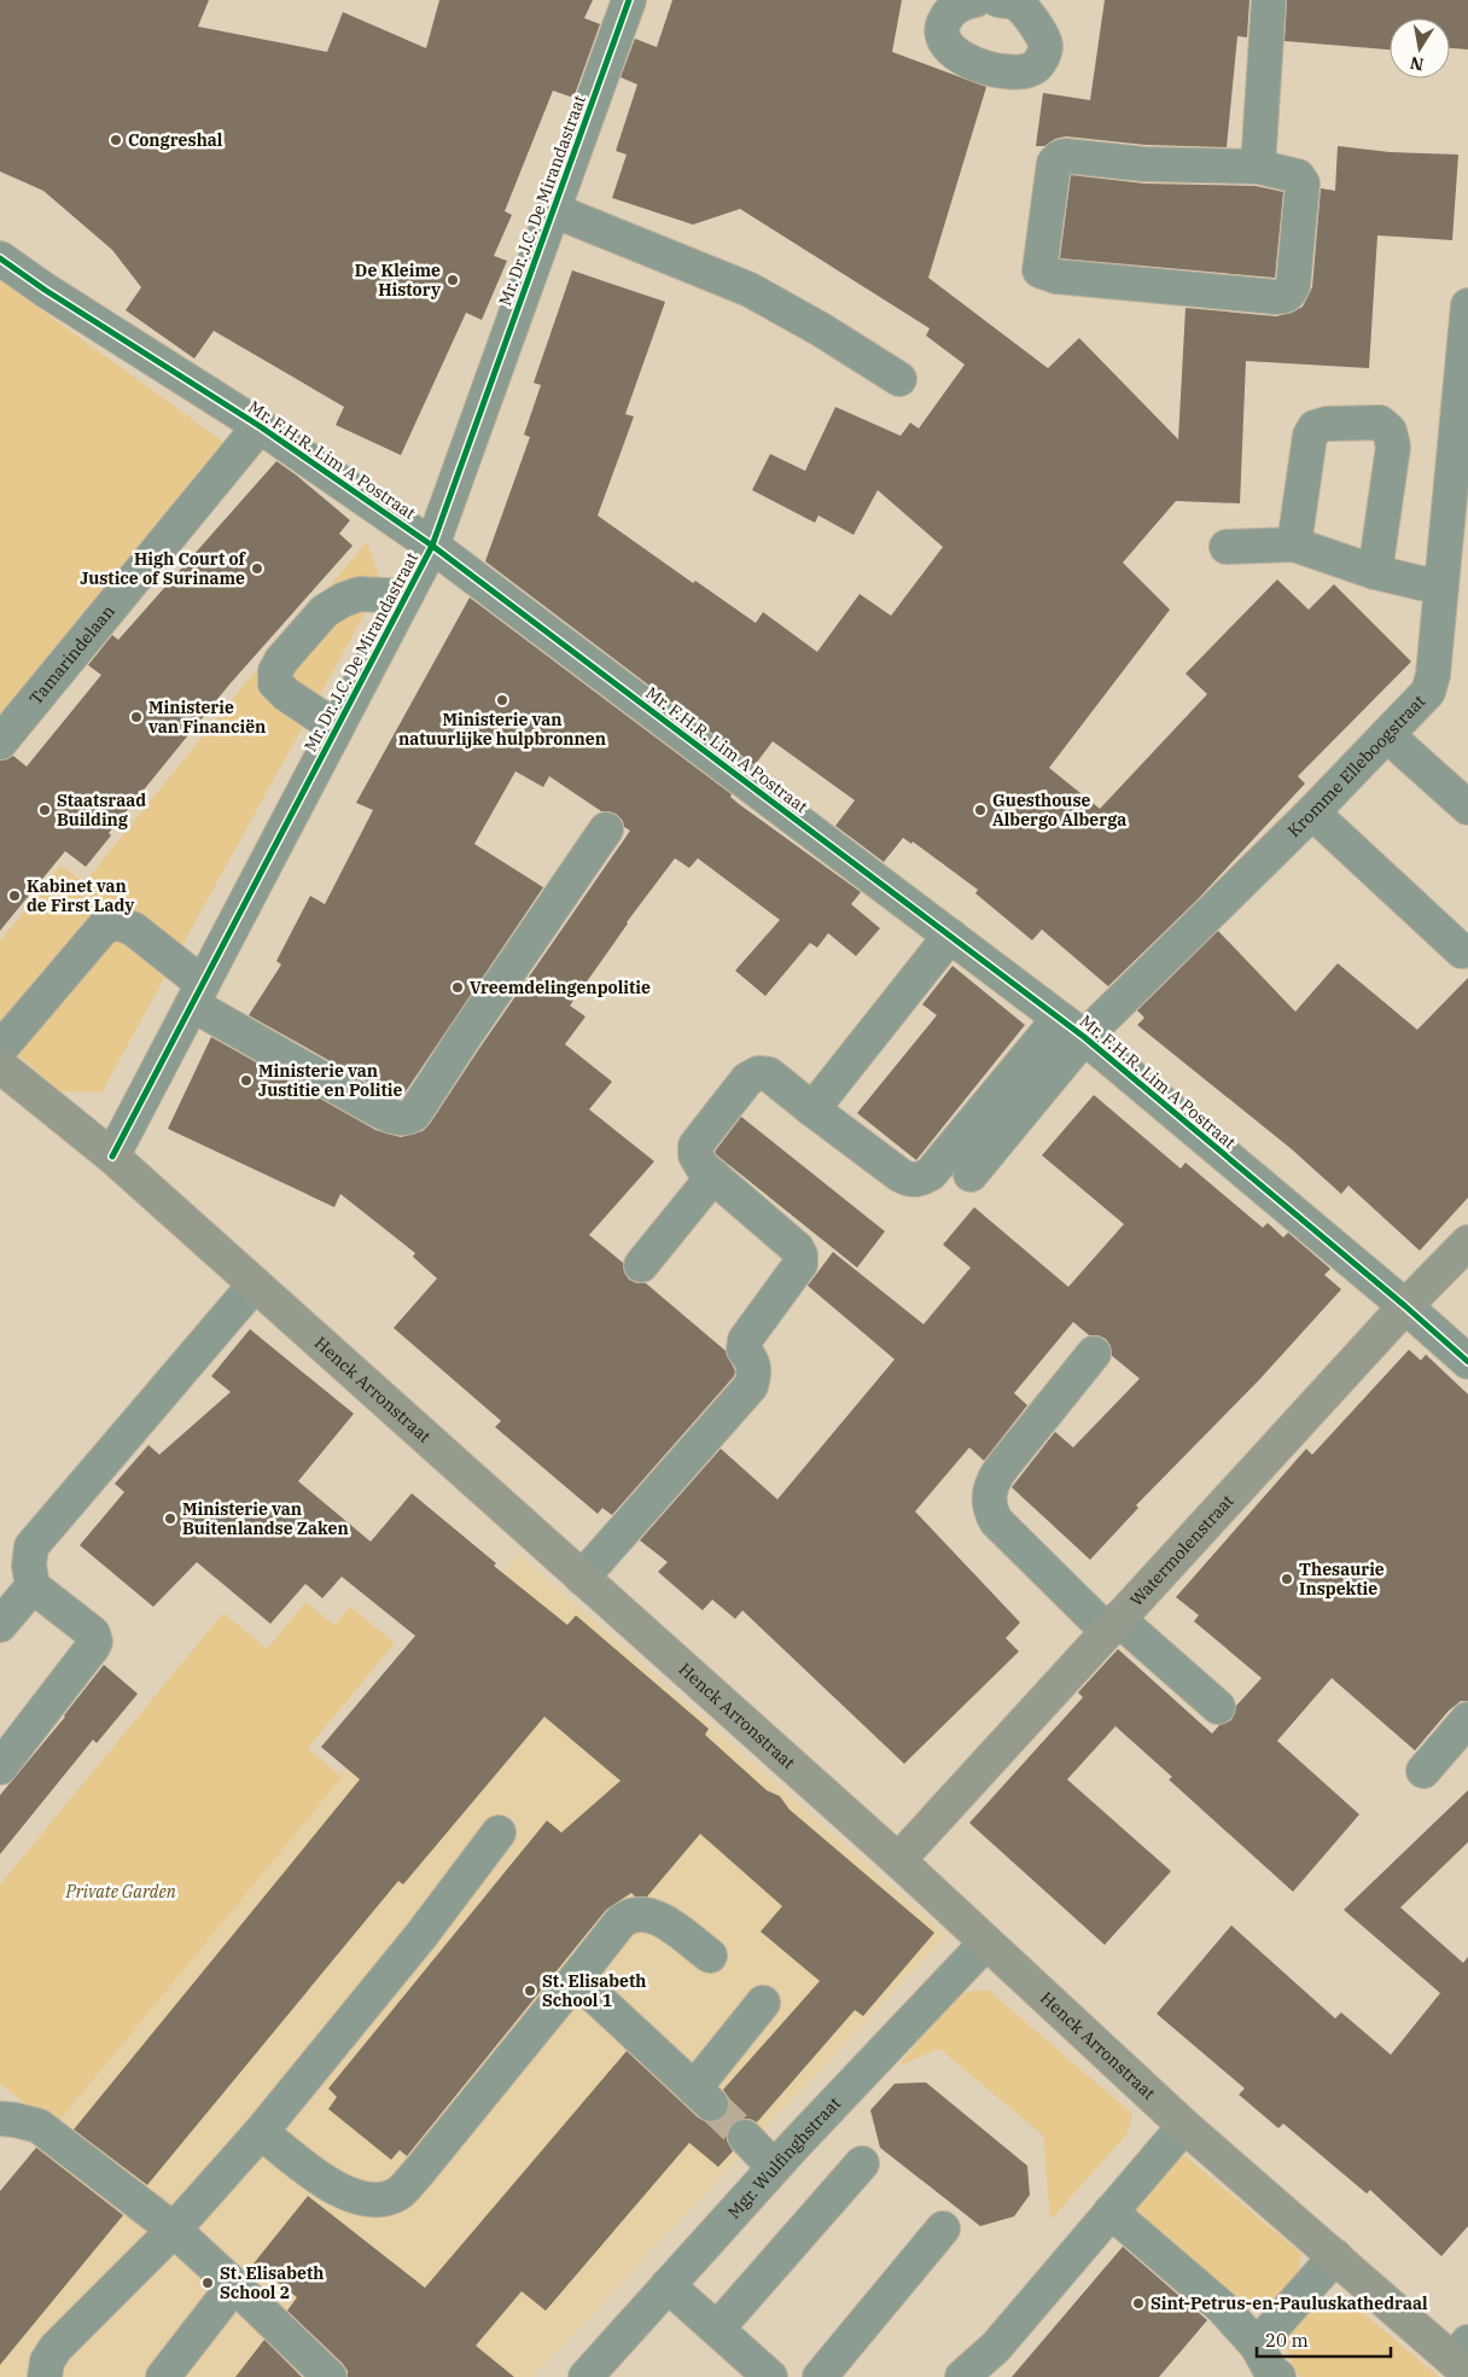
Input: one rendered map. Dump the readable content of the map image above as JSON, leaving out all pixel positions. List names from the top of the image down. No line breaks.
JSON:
{"streets":{"main road":["Henck Arronstraat","Watermolenstraat"],"street":["Mr. Dr. J.C. De Mirandastraat","Mr. F.H.R. Lim A Postraat","Tamarindelaan","Kromme Elleboogstraat","Mgr. Wulfinghstraat"]},"crossings":[["Mr. Dr. J.C. De Mirandastraat","Mr. F.H.R. Lim A Postraat"],["Mr. Dr. J.C. De Mirandastraat","Henck Arronstraat"],["Mr. F.H.R. Lim A Postraat","Tamarindelaan"],["Mr. F.H.R. Lim A Postraat","Kromme Elleboogstraat"],["Mr. F.H.R. Lim A Postraat","Watermolenstraat"],["Henck Arronstraat","Watermolenstraat"],["Henck Arronstraat","Mgr. Wulfinghstraat"]],"parks":["Private Garden"],"places":["Congreshal","De Kleime History","High Court of Justice of Suriname","Ministerie van natuurlijke hulpbronnen","Ministerie van Financiën","Staatsraad Building","Guesthouse Albergo Alberga","Kabinet van de First Lady","Vreemdelingenpolitie","Ministerie van Justitie en Politie","Ministerie van Buitenlandse Zaken","Thesaurie Inspektie","St. Elisabeth School 1","St. Elisabeth School 2","Sint-Petrus-en-Pauluskathedraal"],"scale_bar":"20 m","north":"bottom"}
